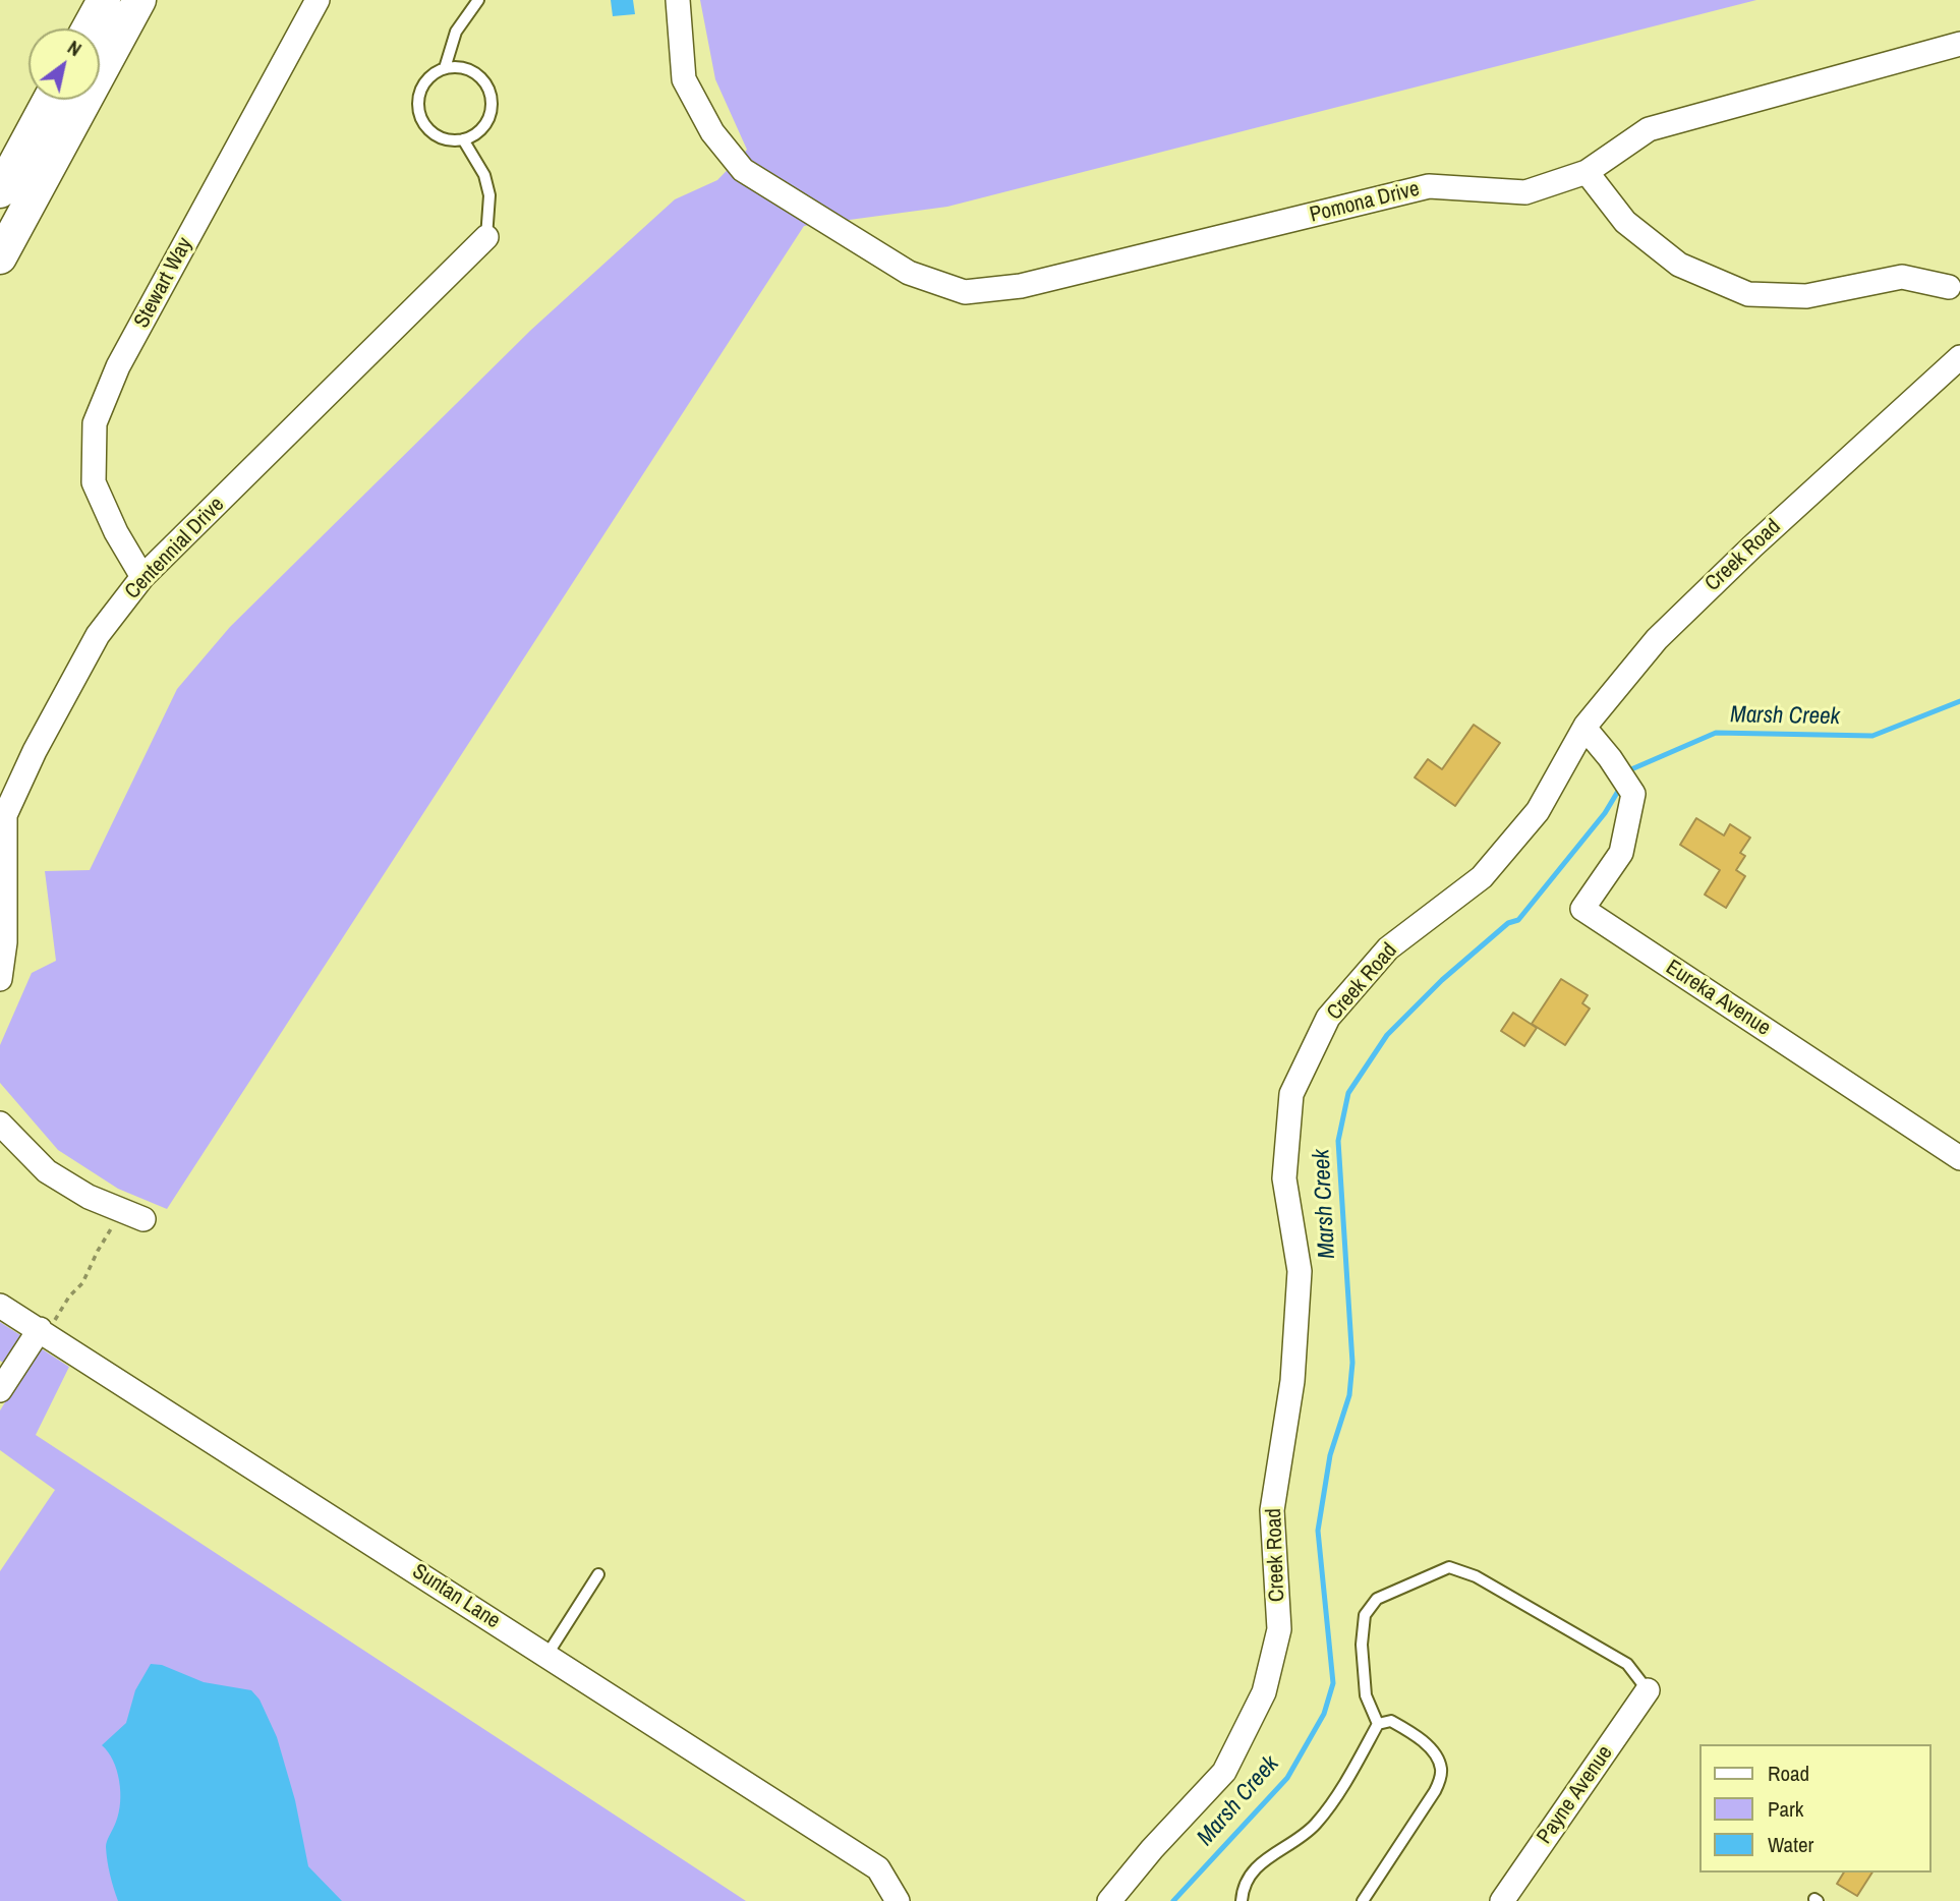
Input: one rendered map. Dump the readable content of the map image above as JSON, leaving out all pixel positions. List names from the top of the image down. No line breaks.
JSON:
{"streets":{"street":["Pomona Drive","Stewart Way","Centennial Drive","Creek Road","Eureka Avenue","Suntan Lane","Payne Avenue"]},"crossings":[["Stewart Way","Centennial Drive"],["Creek Road","Eureka Avenue"]],"water":["Marsh Creek"],"legend":["Road","Park","Water"],"north":"top right"}
